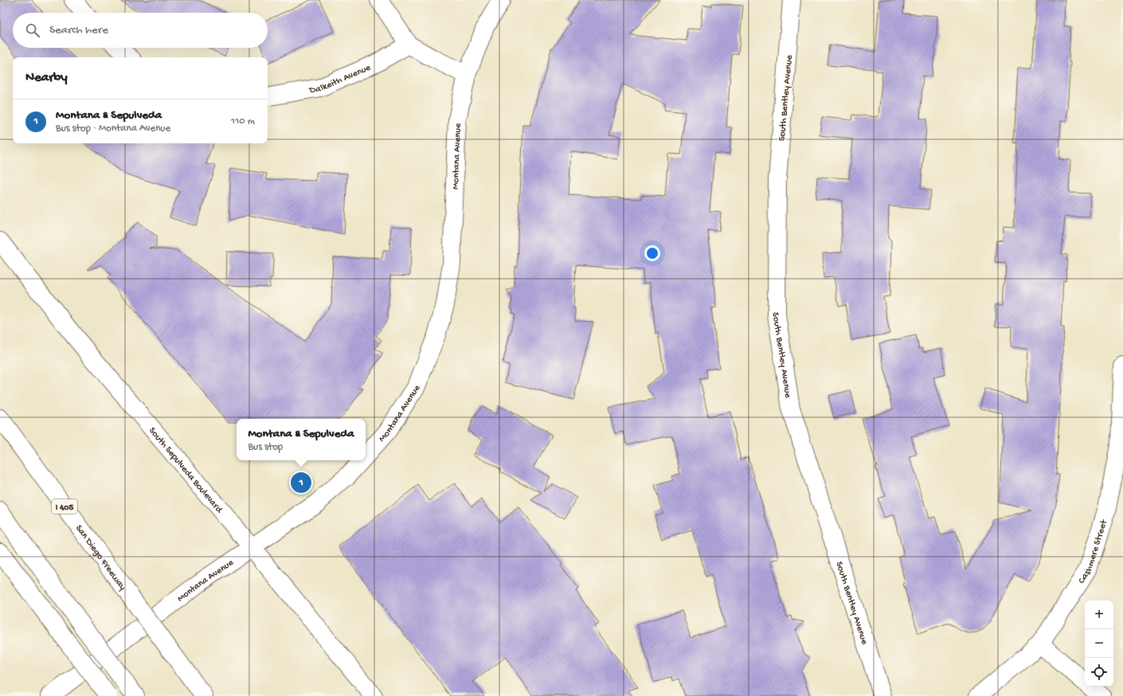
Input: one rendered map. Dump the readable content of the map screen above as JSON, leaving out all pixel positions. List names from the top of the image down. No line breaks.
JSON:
{"streets":{"main road":["Dalkeith Avenue","South Bentley Avenue","Montana Avenue","South Sepulveda Boulevard","I 405","Cashmere Street","San Diego Freeway"]},"crossings":[["Montana Avenue","South Sepulveda Boulevard"]],"page":{"search":"Search here","heading":"Nearby","list":[{"mark":"1","name":"Montana & Sepulveda","note":"Bus stop · Montana Avenue","value":"110 m"}],"popup":["Montana & Sepulveda","Bus stop"],"pins":"1","map_buttons":["+","−"]}}
